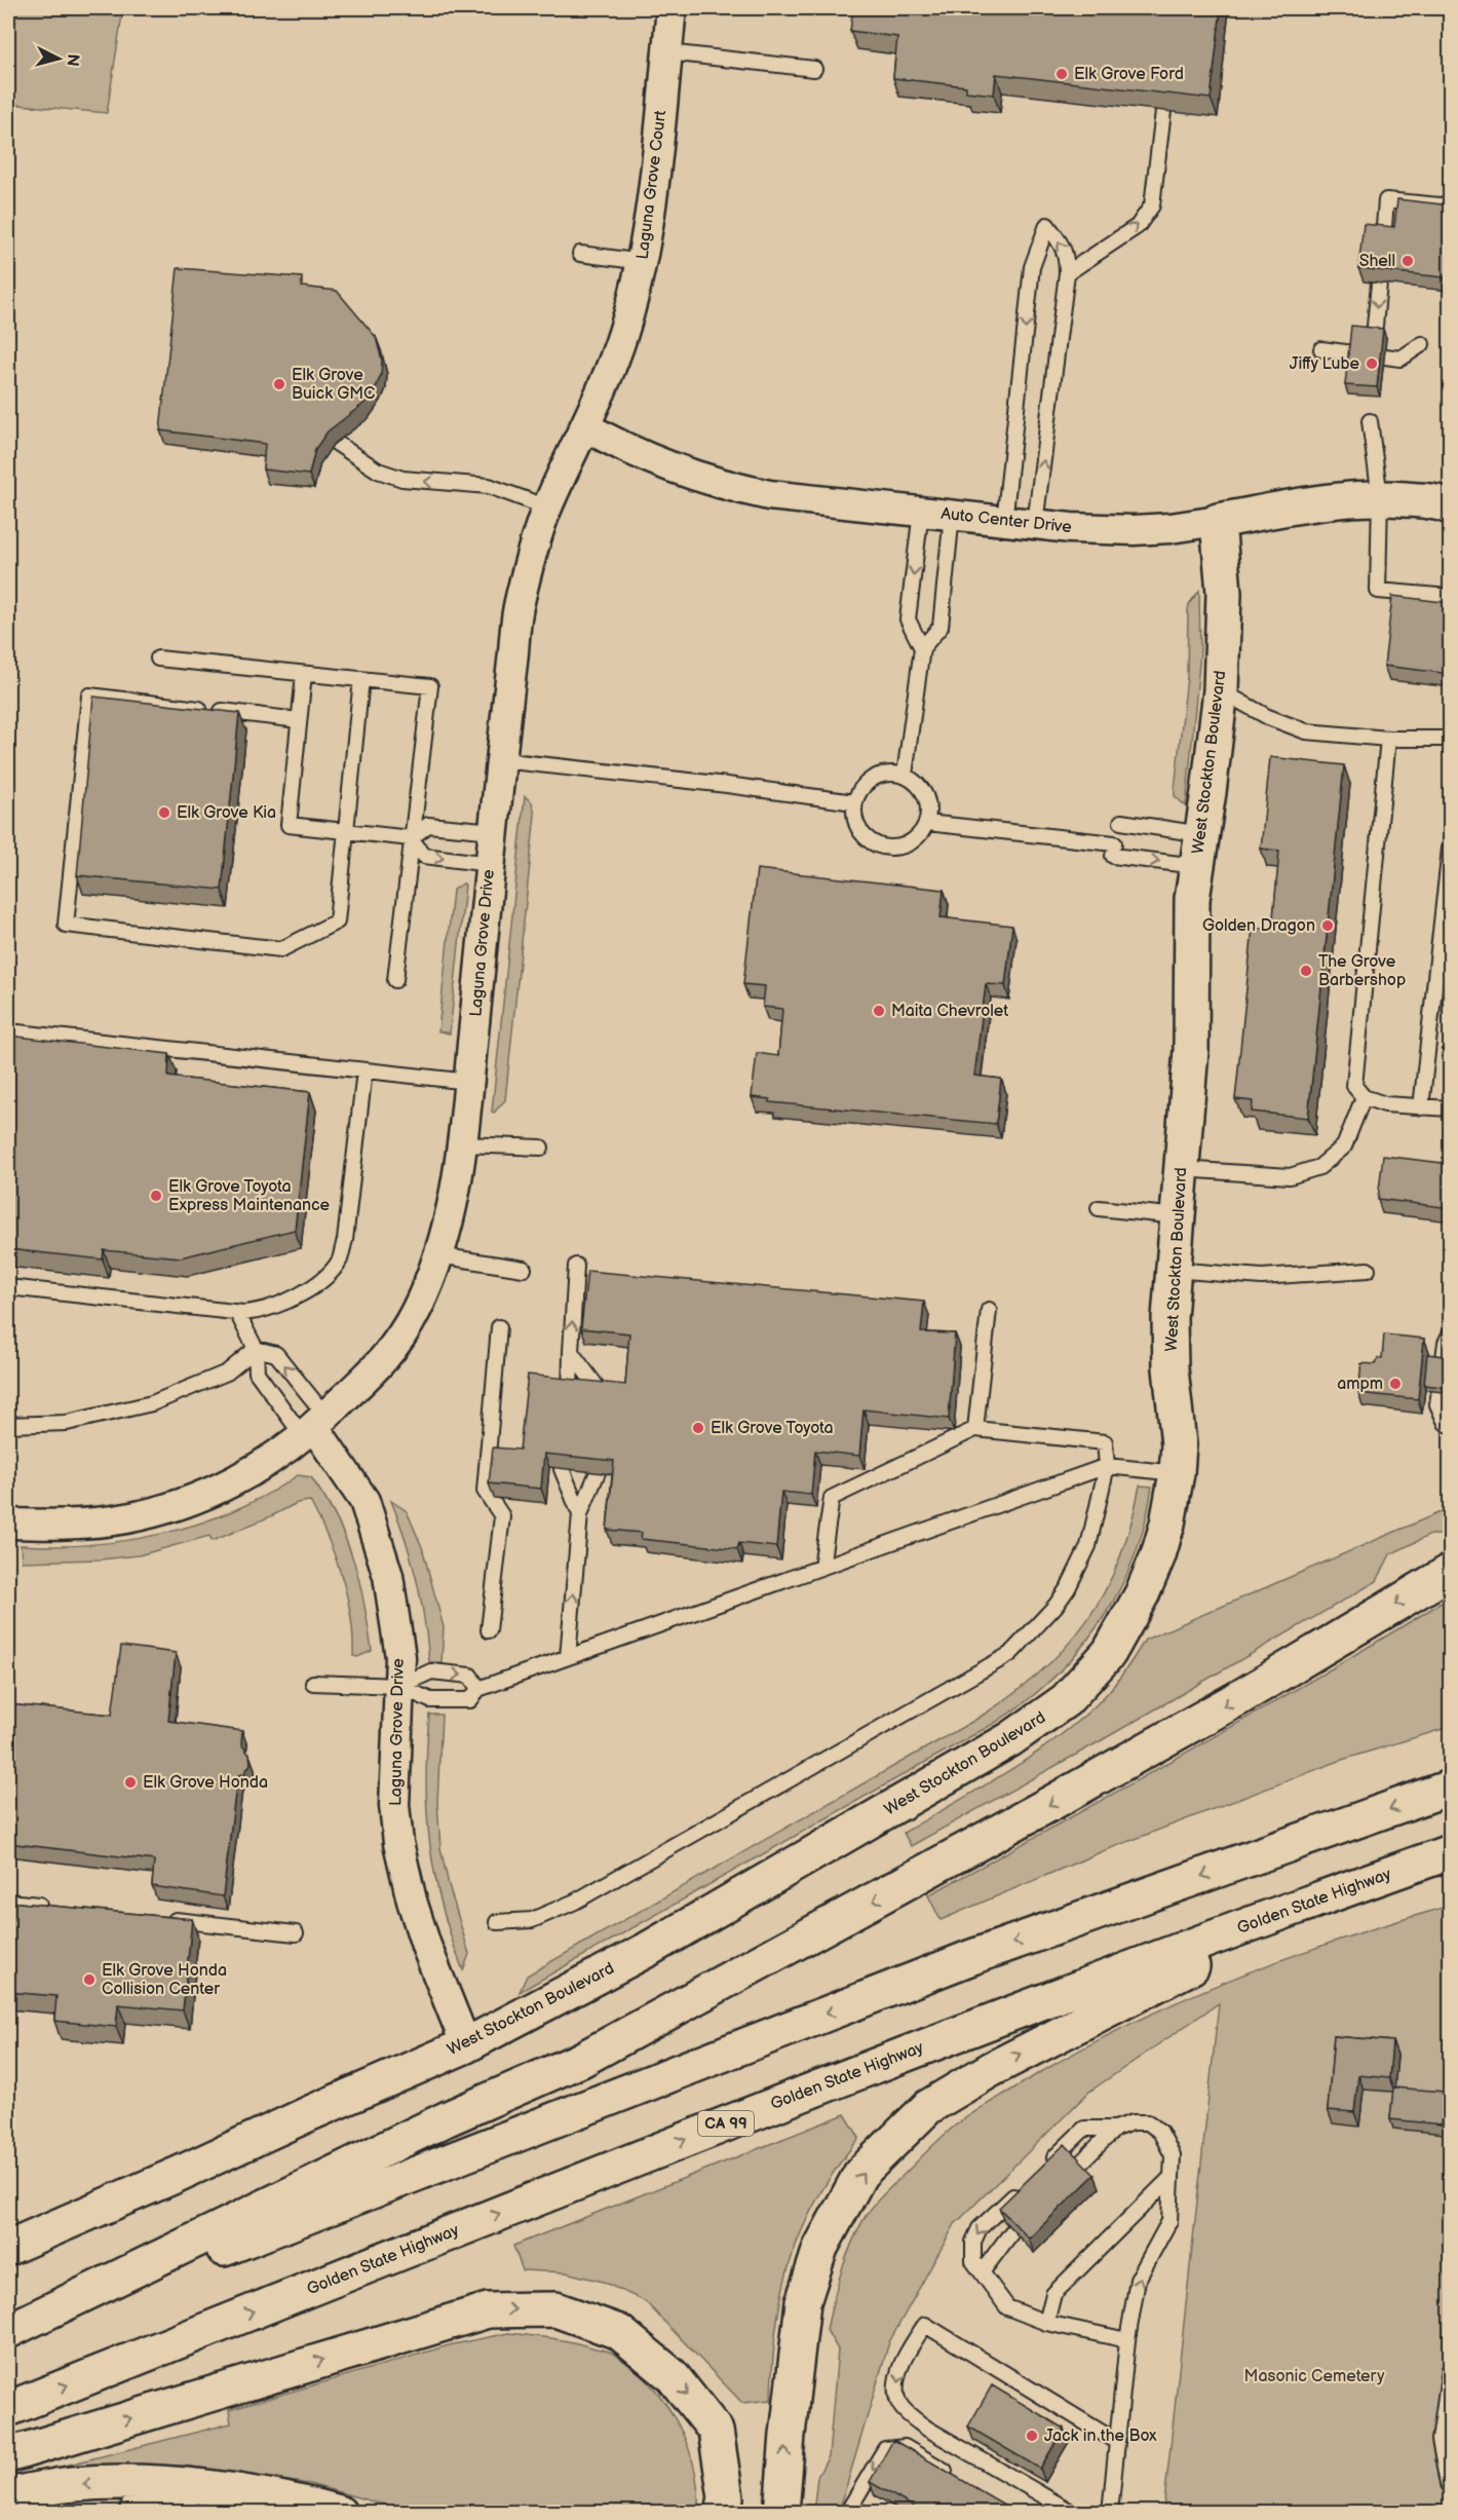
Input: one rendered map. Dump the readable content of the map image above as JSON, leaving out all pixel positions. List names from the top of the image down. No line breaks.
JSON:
{"streets":{"main road":["Auto Center Drive","West Stockton Boulevard","Golden State Highway","CA 99"],"street":["Laguna Grove Court","Laguna Grove Drive"]},"crossings":[["Laguna Grove Court","Auto Center Drive"],["Laguna Grove Court","Laguna Grove Drive"],["Auto Center Drive","West Stockton Boulevard"],["Auto Center Drive","Laguna Grove Drive"],["West Stockton Boulevard","Laguna Grove Drive"]],"parks":["Masonic Cemetery"],"places":["Elk Grove Ford","Shell","Jiffy Lube","Elk Grove Buick GMC","Elk Grove Kia","Golden Dragon","The Grove Barbershop","Maita Chevrolet","Elk Grove Toyota Express Maintenance","ampm","Elk Grove Toyota","Elk Grove Honda","Elk Grove Honda Collision Center","Jack in the Box"],"north":"right"}
